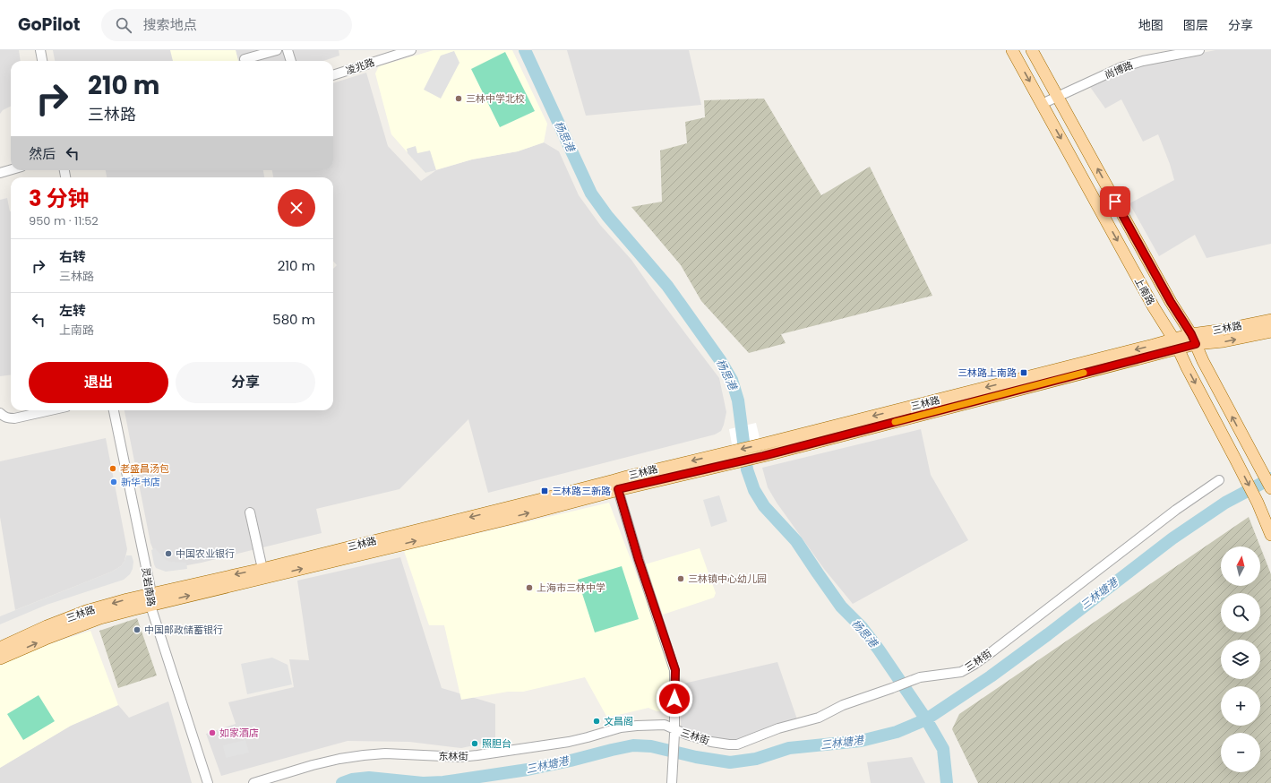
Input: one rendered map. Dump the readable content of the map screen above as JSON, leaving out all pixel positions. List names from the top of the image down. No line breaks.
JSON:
{"streets":{"main road":["上南路","三林路"],"street":["凌兆路","尚博路","灵岩南路","三林街","东林街"]},"crossings":[["尚博路","上南路"],["上南路","三林路"],["三林路","灵岩南路"],["三林街","东林街"]],"water":["杨思港","三林塘港"],"places":{"other":["三林中学北校","老盛昌汤包","新华书店","中国农业银行","三林镇中心幼儿园","上海市三林中学","中国邮政储蓄银行","文昌阁","如家酒店","照胆台"],"transit":["三林路上南路","三林路三新路"]},"north":"top","page":{"header":"GoPilot","search":"搜索地点","nav":["地图","图层","分享"],"turn":["210 m","三林路"],"then":"然后","heading":["3 分钟","950 m · 11:52"],"list":[{"name":"右转","note":"三林路","value":"210 m"},{"name":"左转","note":"上南路","value":"580 m"}],"buttons":["退出","分享"],"map_buttons":["+","−"]}}
